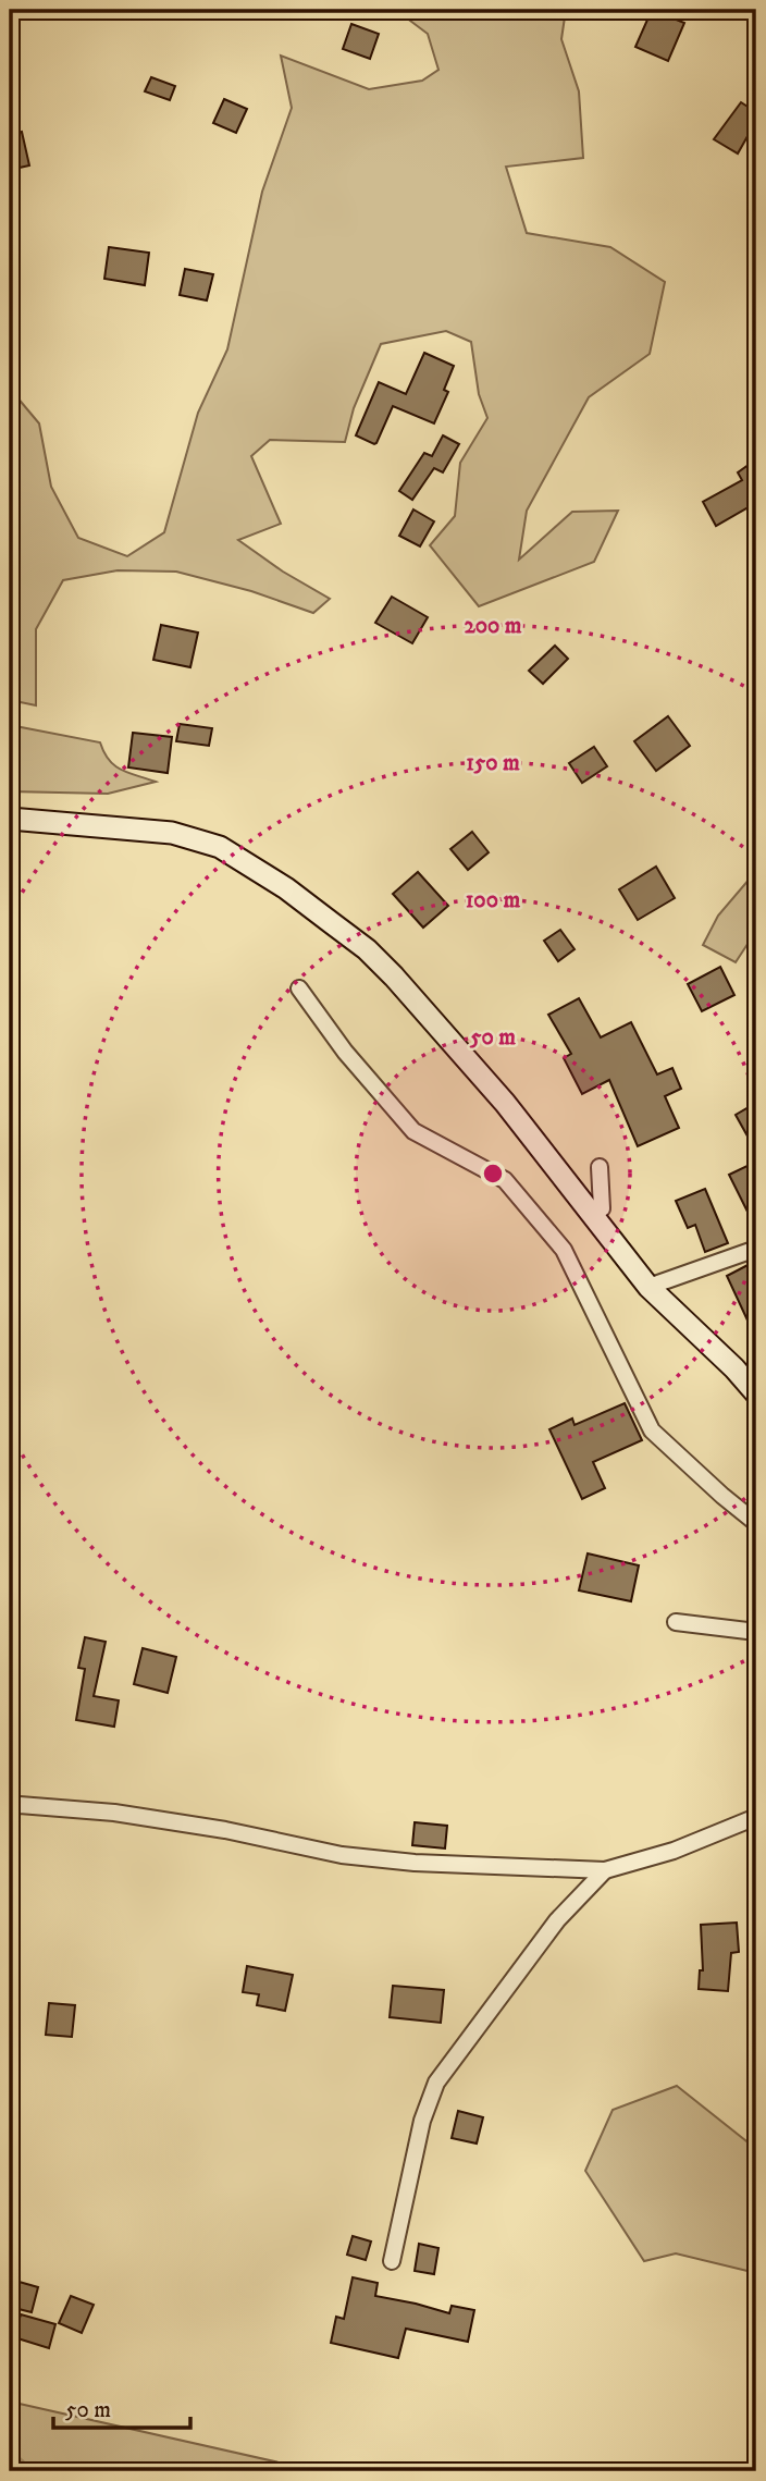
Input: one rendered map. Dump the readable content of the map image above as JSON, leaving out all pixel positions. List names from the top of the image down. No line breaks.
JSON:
{"scale_bar":"50 m","rings":["200 m","150 m","100 m","50 m"]}
